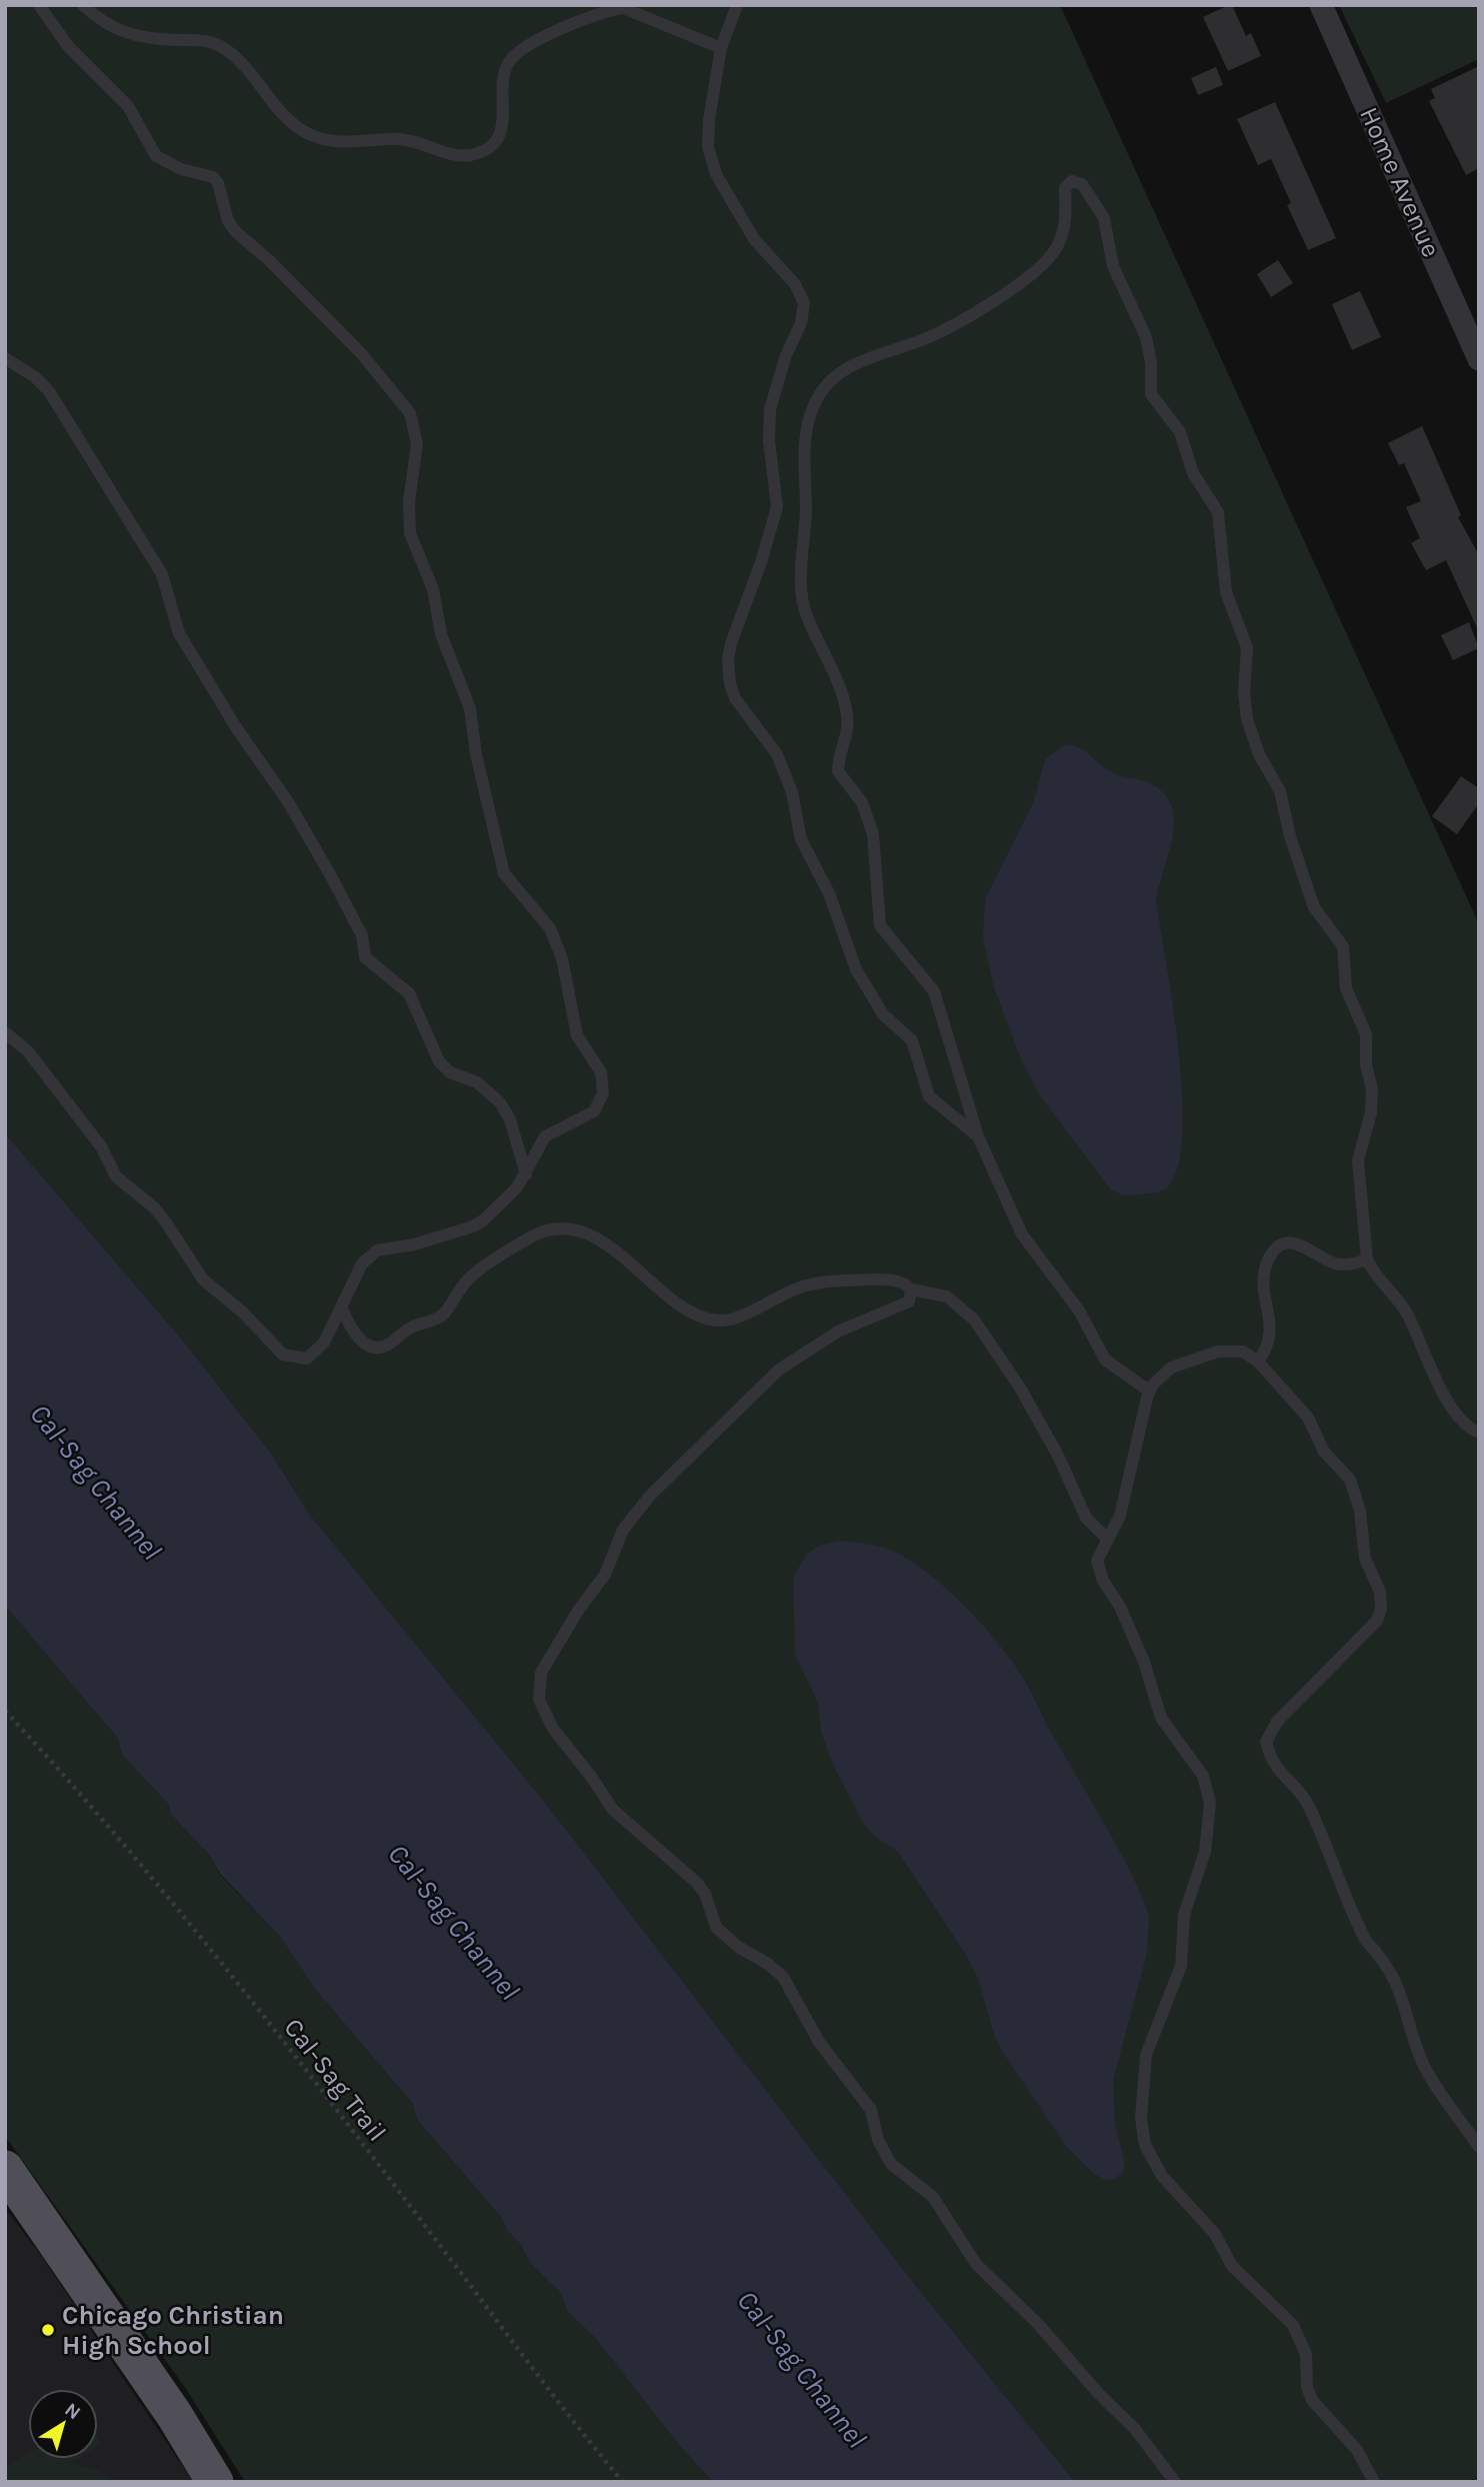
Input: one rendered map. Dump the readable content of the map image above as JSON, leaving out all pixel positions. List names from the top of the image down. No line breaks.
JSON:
{"streets":{"street":["Home Avenue"],"path":["Cal-Sag Trail"]},"water":["Cal-Sag Channel"],"places":["Chicago Christian High School"],"north":"top right"}
